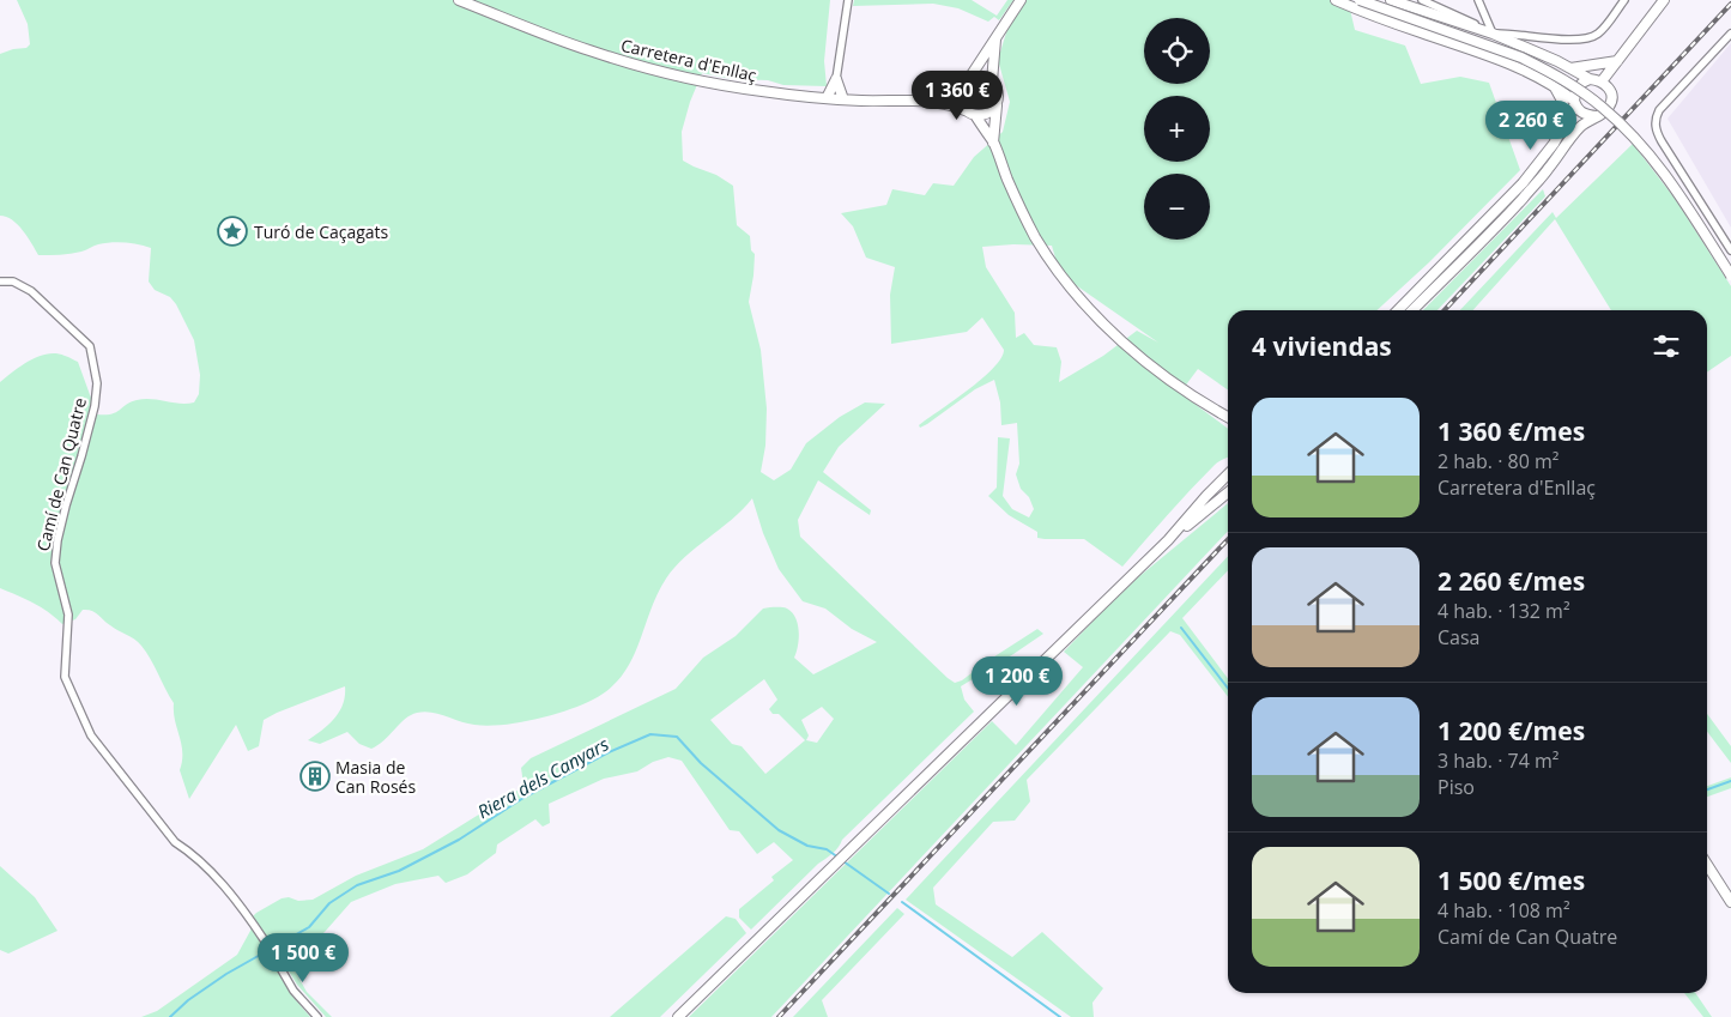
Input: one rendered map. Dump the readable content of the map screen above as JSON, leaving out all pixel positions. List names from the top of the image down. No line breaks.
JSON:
{"streets":{"street":["Carretera d'Enllaç","Camí de Can Quatre"]},"water":["Riera dels Canyars"],"places":{"place":["Turó de Caçagats"],"building":["Masia de Can Rosés"]},"page":{"map_buttons":["+","−"],"price":["1 360 €","2 260 €","1 200 €","1 500 €"],"heading":"4 viviendas","list":[{"name":"1 360 €/mes","note":"2 hab. · 80 m² · Carretera d'Enllaç"},{"name":"2 260 €/mes","note":"4 hab. · 132 m² · Casa"},{"name":"1 200 €/mes","note":"3 hab. · 74 m² · Piso"},{"name":"1 500 €/mes","note":"4 hab. · 108 m² · Camí de Can Quatre"}]}}
